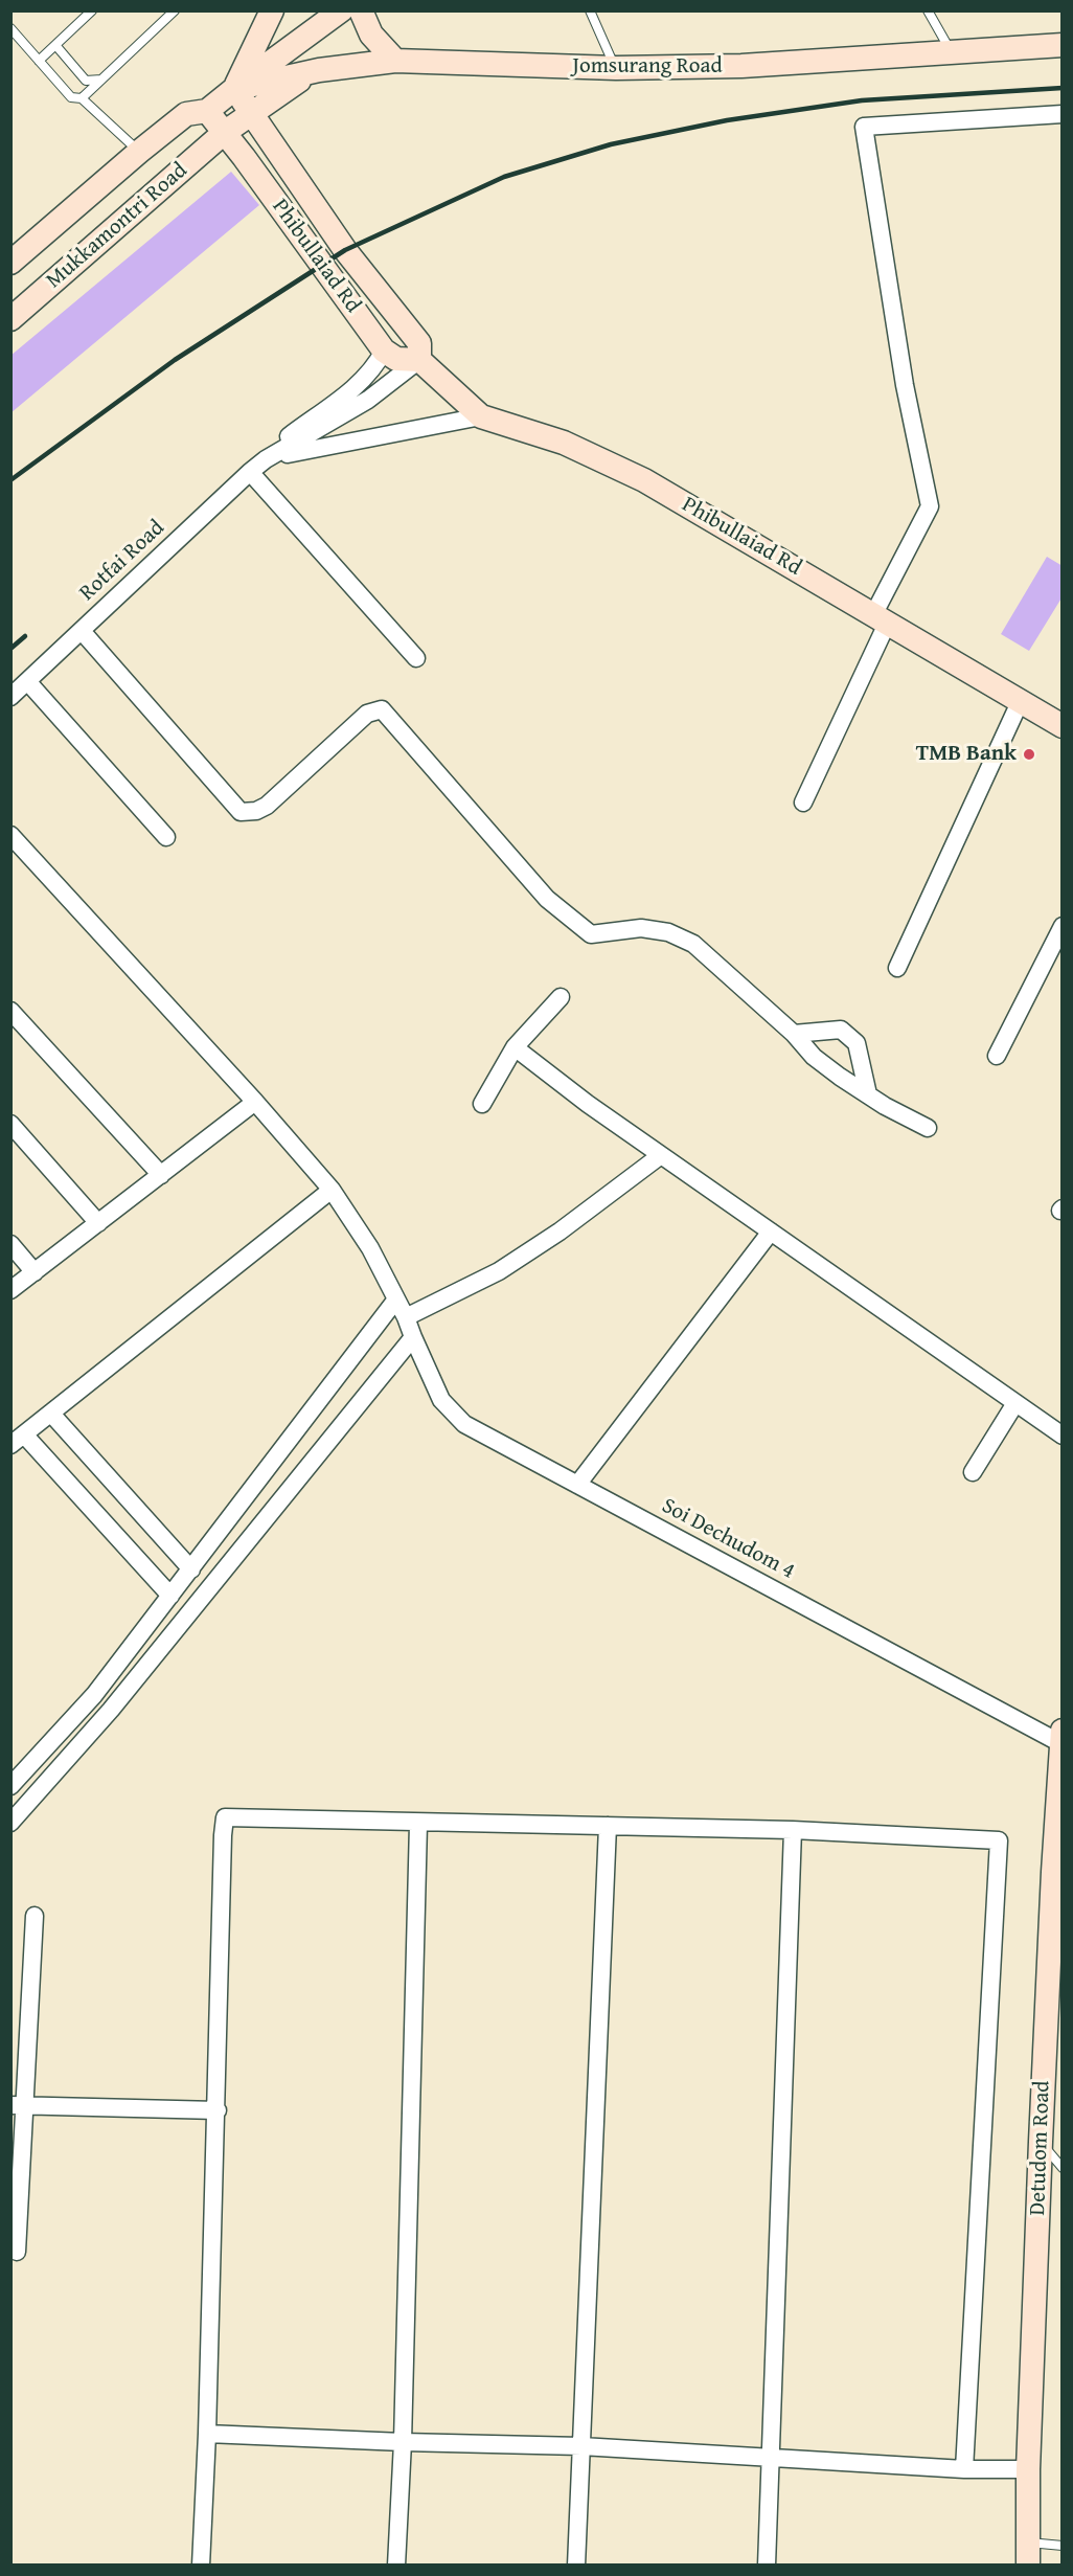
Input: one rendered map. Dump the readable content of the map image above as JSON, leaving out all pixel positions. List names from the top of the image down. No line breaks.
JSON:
{"streets":{"main road":["Jomsurang Road","Mukkamontri Road","Phibullaiad Rd","Detudom Road"],"street":["Rotfai Road","Soi Dechudom 4"]},"crossings":[["Jomsurang Road","Mukkamontri Road"],["Jomsurang Road","Phibullaiad Rd"],["Mukkamontri Road","Phibullaiad Rd"],["Phibullaiad Rd","Rotfai Road"],["Soi Dechudom 4","Detudom Road"]],"places":["TMB Bank"]}
